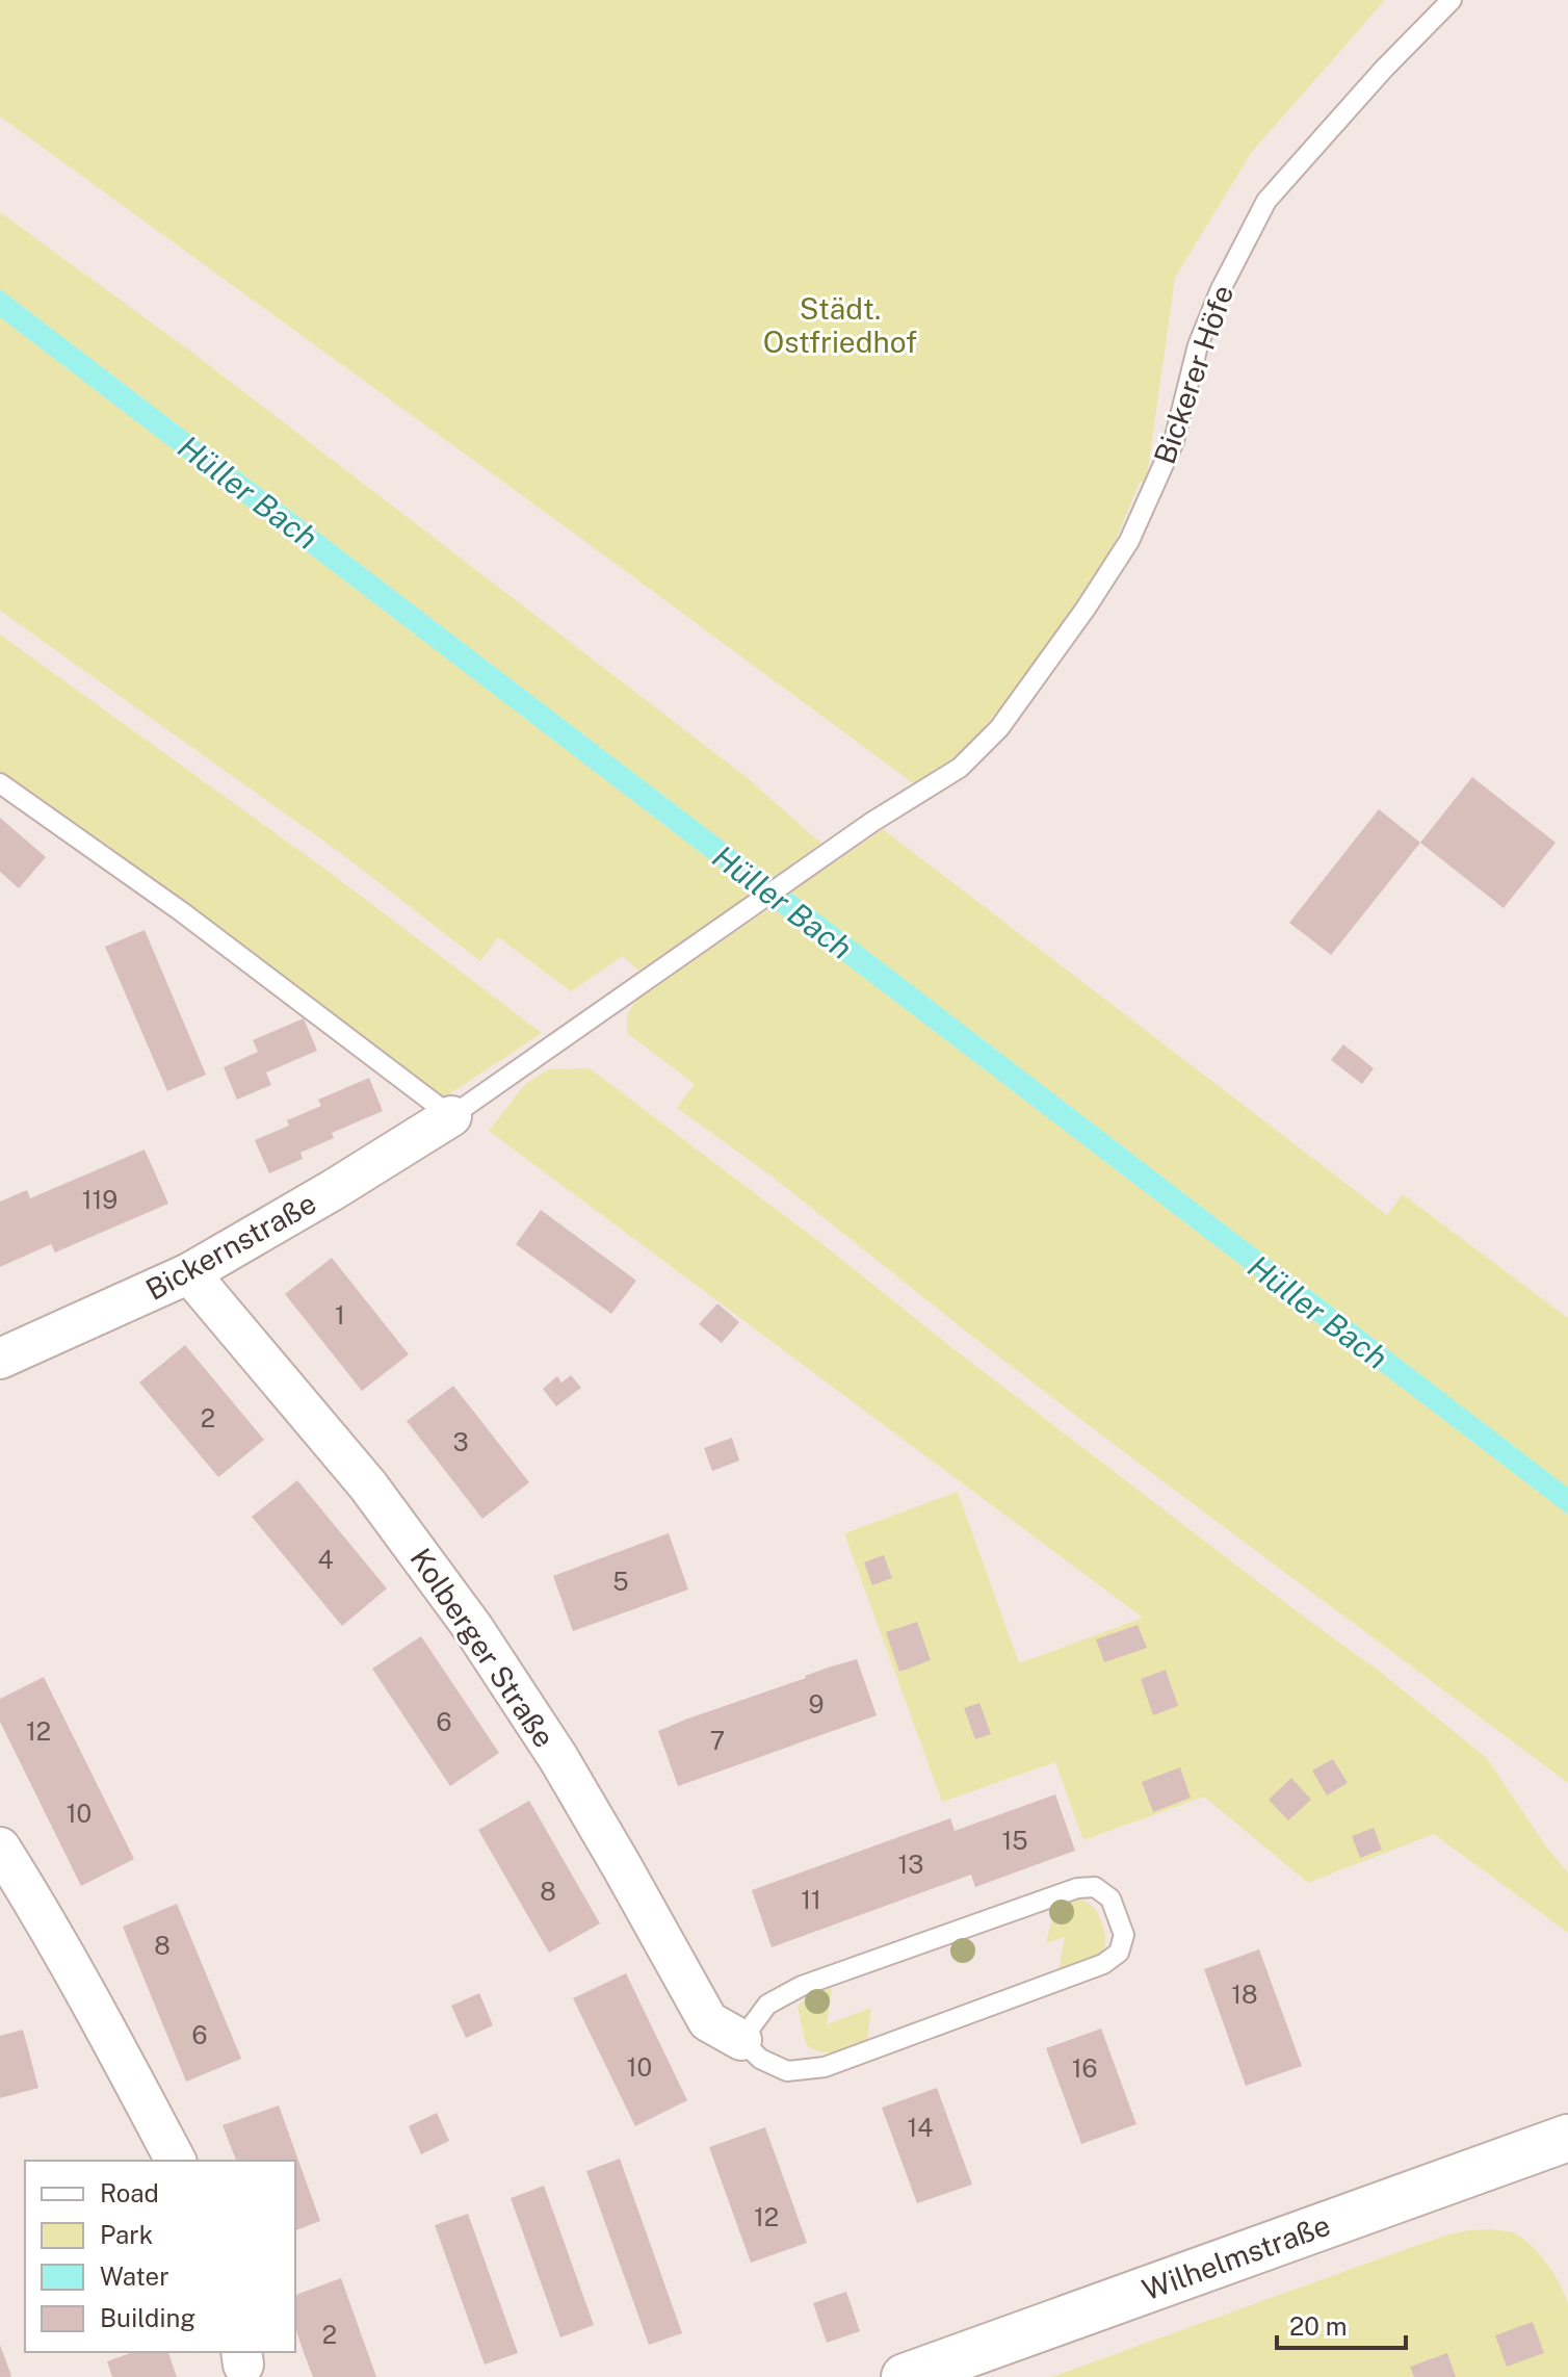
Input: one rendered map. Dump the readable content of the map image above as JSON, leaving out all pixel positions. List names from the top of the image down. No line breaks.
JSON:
{"streets":{"street":["Bickernstraße","Kolberger Straße","Wilhelmstraße"],"lane":["Bickerer Höfe"]},"crossings":[["Bickerer Höfe","Bickernstraße"],["Bickernstraße","Kolberger Straße"]],"water":["Hüller Bach"],"parks":["Städt. Ostfriedhof"],"house_numbers":["119","1","2","3","4","5","9","6","12","7","10","15","13","8","11","8","18","6","10","16","14","12","2"],"legend":["Road","Park","Water","Building"],"scale_bar":"20 m"}
